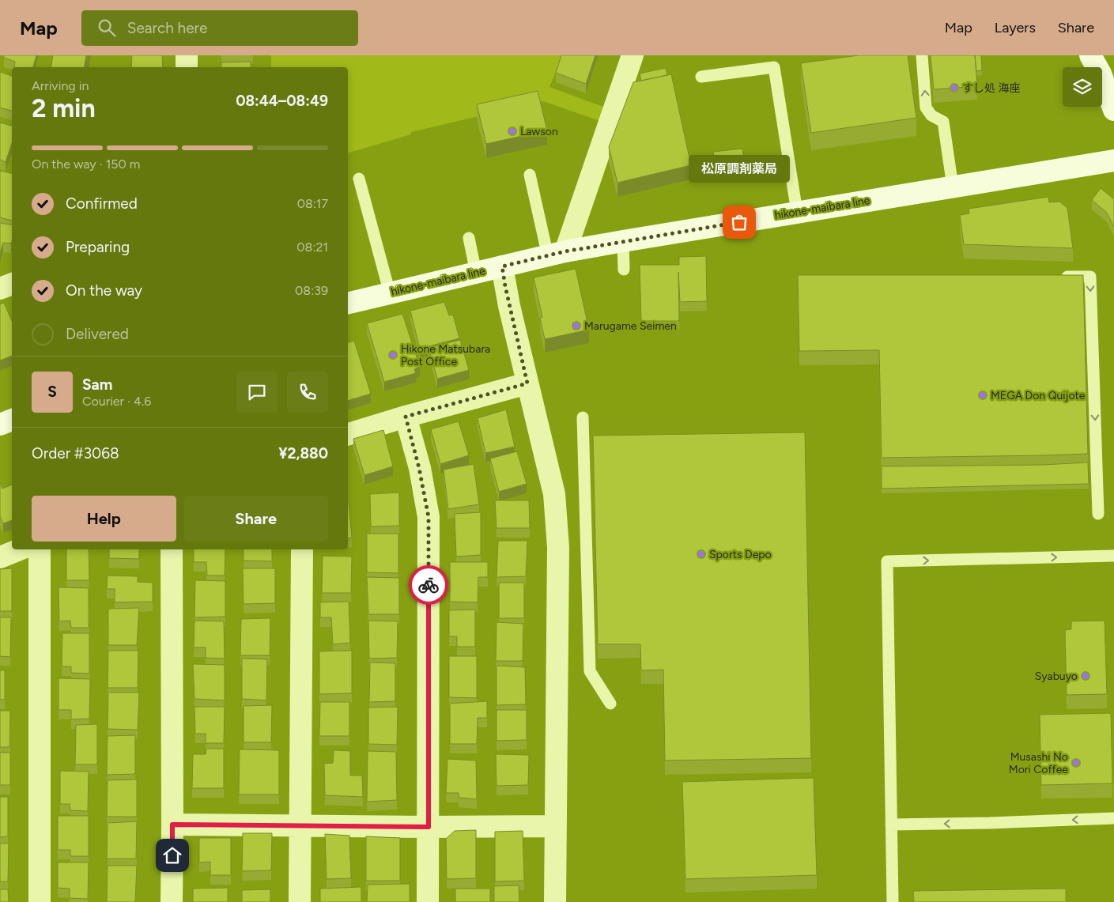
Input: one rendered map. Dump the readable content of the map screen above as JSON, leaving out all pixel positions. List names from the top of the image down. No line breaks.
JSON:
{"streets":{"main road":["hikone-maibara line"]},"places":["すし処 海座","Lawson","松原調剤薬局","Marugame Seimen","Hikone Matsubara Post Office","MEGA Don Quijote","Sports Depo","Syabuyo","Musashi No Mori Coffee"],"page":{"header":"Map","search":"Search here","nav":["Map","Layers","Share"],"heading":["2 min","Arriving in","08:44–08:49"],"panel":["Sam","Courier · 4.6","Order #3068","¥2,880"],"bar":"On the way · 150 m","bubble":"松原調剤薬局","list":[["Confirmed","08:17"],["Preparing","08:21"],["On the way","08:39"],"Delivered"],"round":"S","buttons":["Help","Share"]}}
